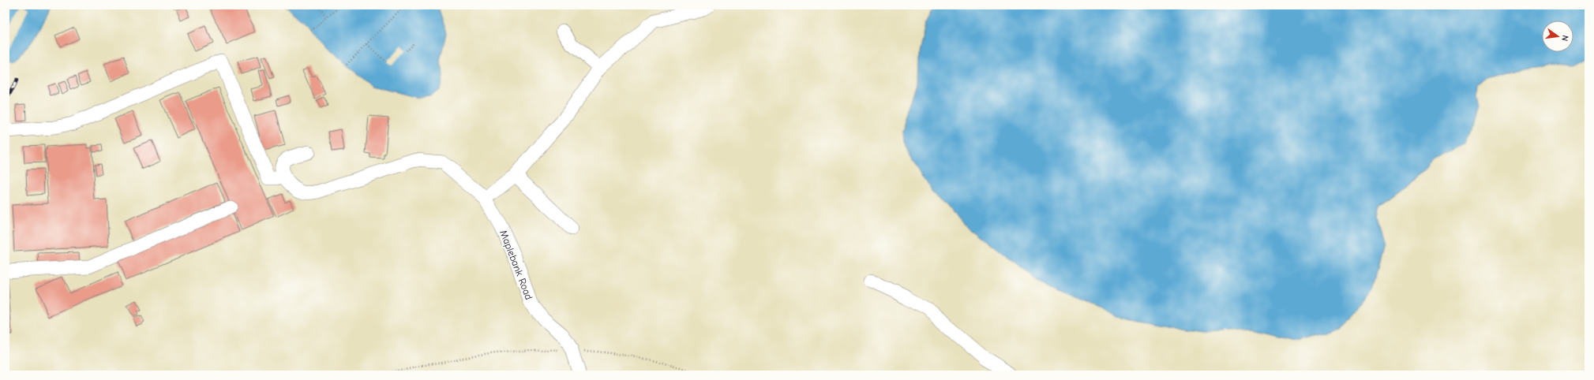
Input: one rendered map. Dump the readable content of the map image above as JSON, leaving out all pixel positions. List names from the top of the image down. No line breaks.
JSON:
{"streets":{"street":["Maplebank Road"]},"north":"right"}
